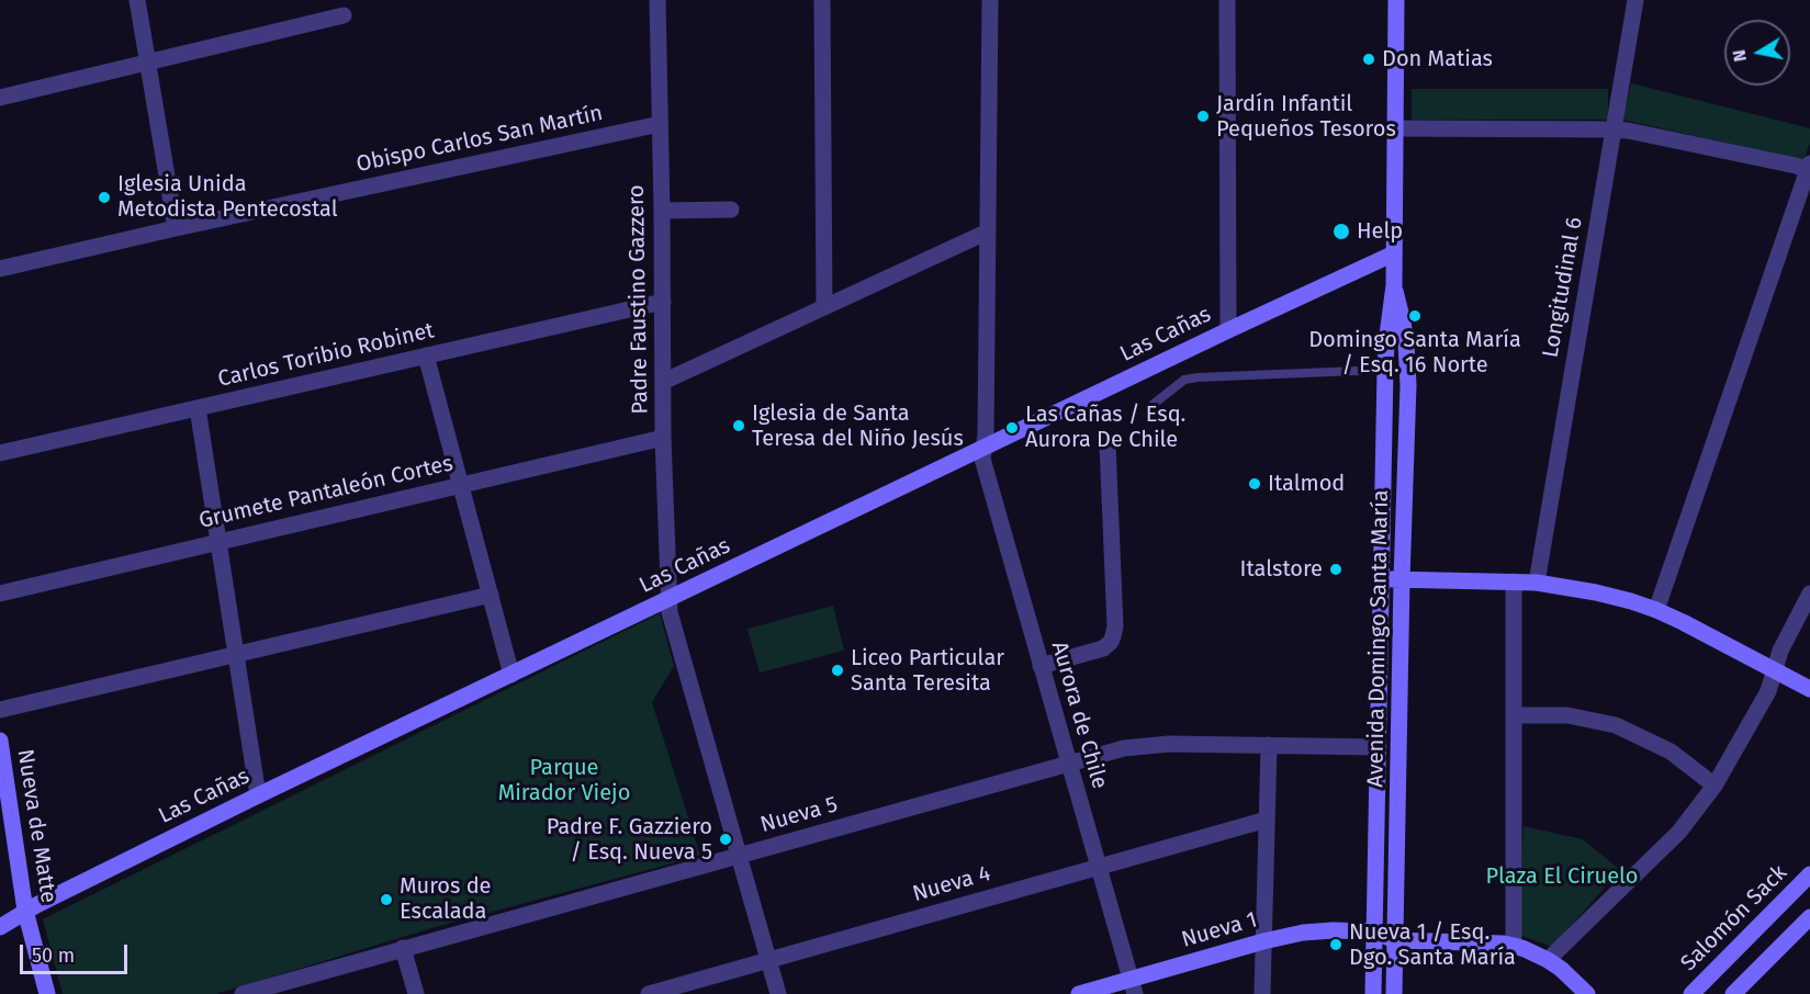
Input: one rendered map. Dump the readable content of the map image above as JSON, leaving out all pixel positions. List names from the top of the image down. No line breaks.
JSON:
{"streets":{"street":["Obispo Carlos San Martín","Longitudinal 6","Padre Faustino Gazzero","Las Cañas","Carlos Toribio Robinet","Grumete Pantaleón Cortes","Avenida Domingo Santa María","Aurora de Chile","Nueva 5","Nueva de Matte","Nueva 4","Salomón Sack","Nueva 1"]},"crossings":[["Obispo Carlos San Martín","Padre Faustino Gazzero"],["Padre Faustino Gazzero","Las Cañas"],["Padre Faustino Gazzero","Carlos Toribio Robinet"],["Padre Faustino Gazzero","Grumete Pantaleón Cortes"],["Padre Faustino Gazzero","Nueva 5"],["Padre Faustino Gazzero","Nueva 4"],["Las Cañas","Avenida Domingo Santa María"],["Las Cañas","Aurora de Chile"],["Las Cañas","Nueva de Matte"],["Avenida Domingo Santa María","Nueva 5"],["Avenida Domingo Santa María","Nueva 1"],["Aurora de Chile","Nueva 5"],["Aurora de Chile","Nueva 4"],["Aurora de Chile","Nueva 1"]],"parks":["Parque Mirador Viejo","Plaza El Ciruelo"],"places":["Don Matias","Jardín Infantil Pequeños Tesoros","Iglesia Unida Metodista Pentecostal","Help","Domingo Santa María / Esq. 16 Norte","Iglesia de Santa Teresa del Niño Jesús","Las Cañas / Esq. Aurora De Chile","Italmod","Italstore","Liceo Particular Santa Teresita","Padre F. Gazziero / Esq. Nueva 5","Muros de Escalada","Nueva 1 / Esq. Dgo. Santa María"],"scale_bar":"50 m","north":"left"}
